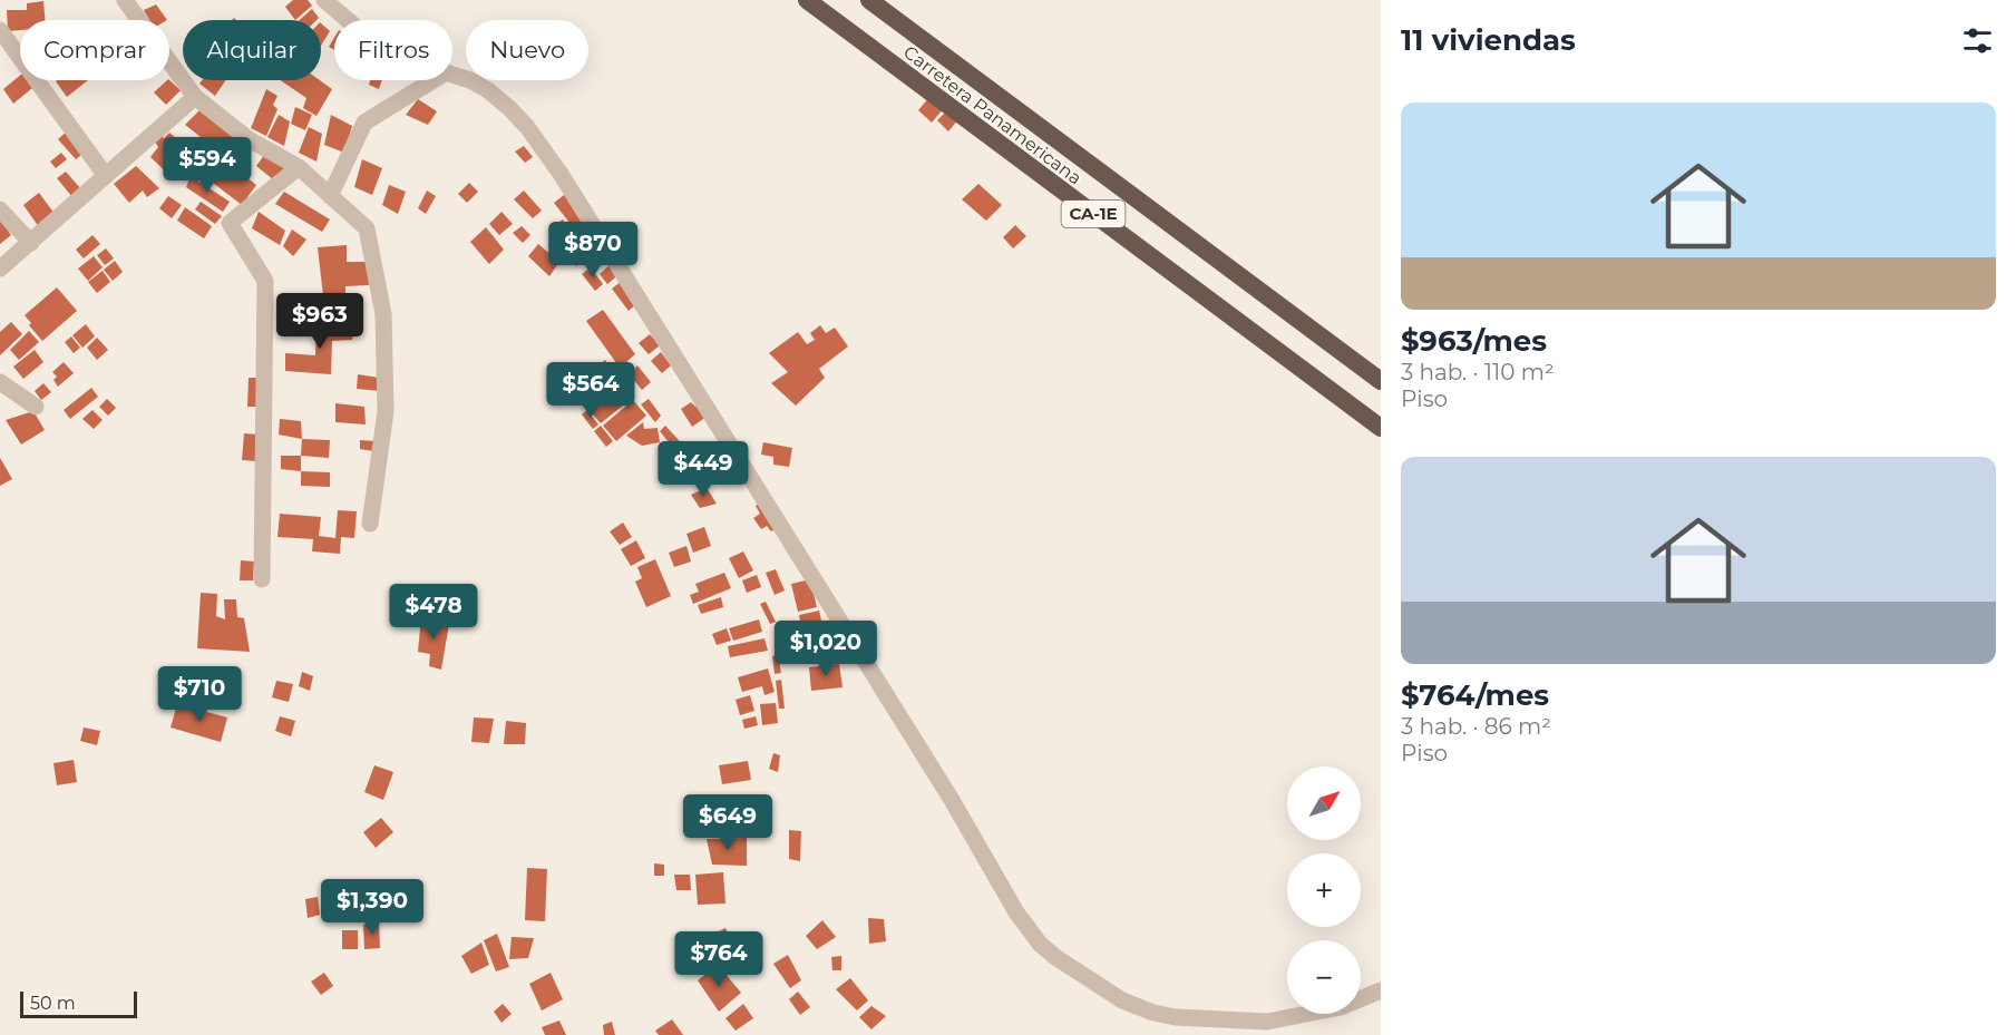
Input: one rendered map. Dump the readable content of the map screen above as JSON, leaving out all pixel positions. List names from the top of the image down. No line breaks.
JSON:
{"streets":{"highway":["Carretera Panamericana","CA-1E"]},"scale_bar":"50 m","north":"top right","page":{"heading":"11 viviendas","chip":["Comprar","Alquilar","Filtros","Nuevo"],"list":[{"name":"$963/mes","note":"3 hab. · 110 m² · Piso"},{"name":"$764/mes","note":"3 hab. · 86 m² · Piso"}],"price":["$594","$870","$963","$564","$449","$478","$1,020","$710","$649","$1,390","$764"],"map_buttons":["+","−"],"scale":"50 m"}}
